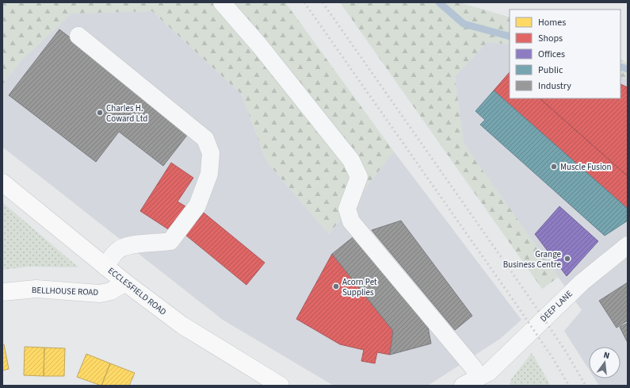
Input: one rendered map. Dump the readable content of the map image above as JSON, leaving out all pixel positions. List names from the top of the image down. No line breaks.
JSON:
{"streets":{"main road":["BELLHOUSE ROAD","ECCLESFIELD ROAD"],"street":["DEEP LANE"]},"crossings":[["BELLHOUSE ROAD","ECCLESFIELD ROAD"]],"places":["Charles H. Coward Ltd","Muscle Fusion","Grange Business Centre","Acorn Pet Supplies"],"legend":["Homes","Shops","Offices","Public","Industry"],"north":"top"}
